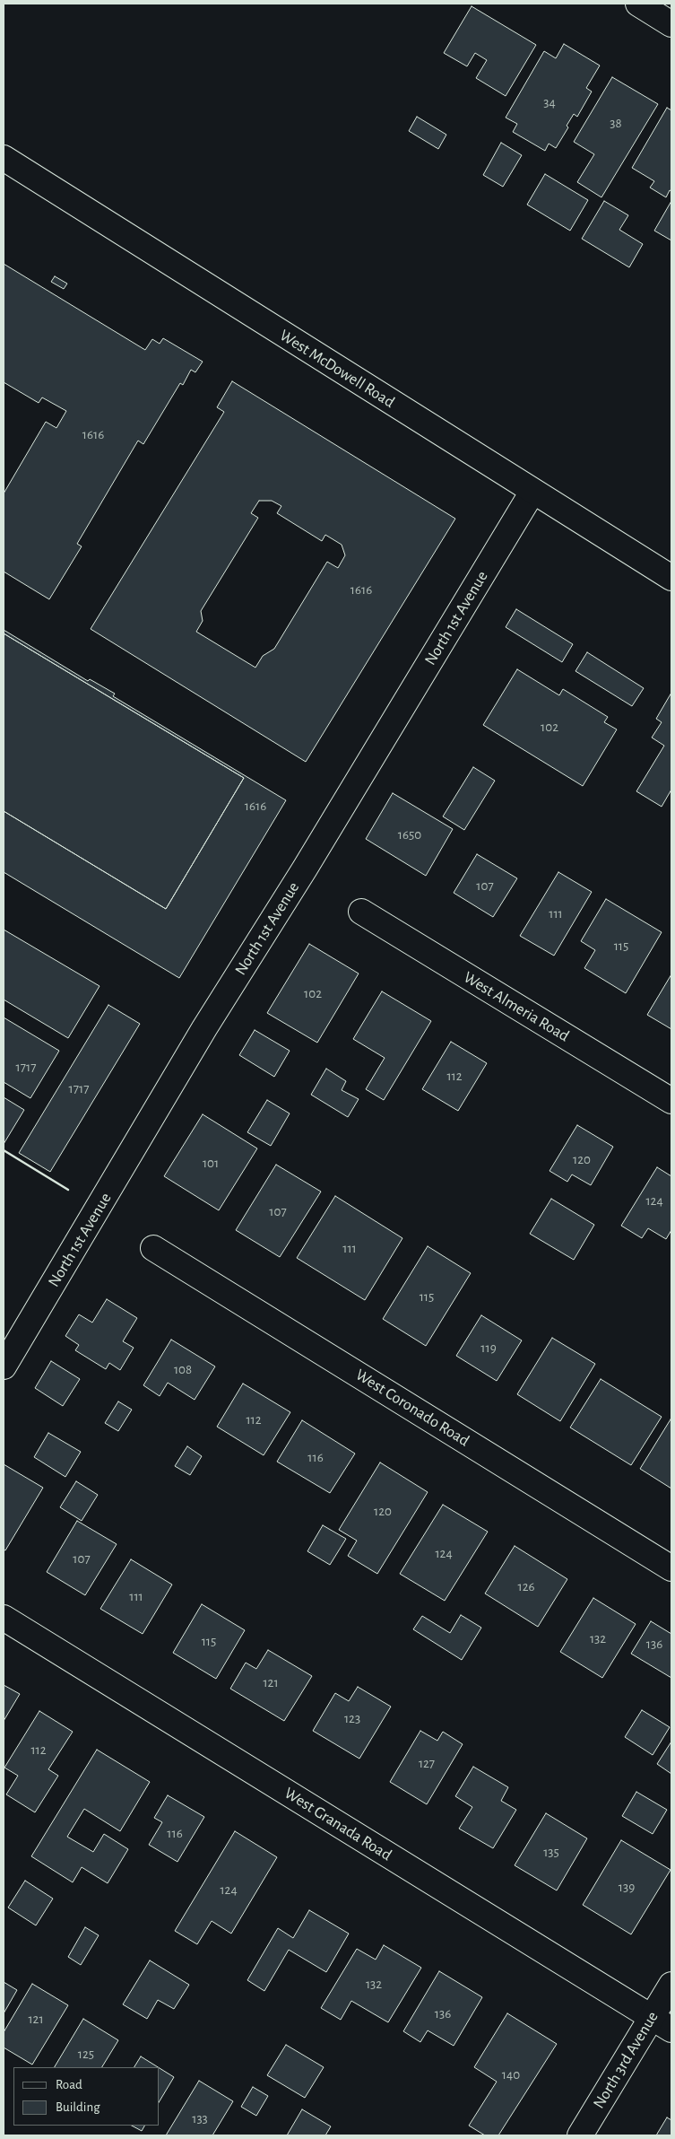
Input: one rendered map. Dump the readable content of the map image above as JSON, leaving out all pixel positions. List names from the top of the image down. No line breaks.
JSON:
{"streets":{"street":["West McDowell Road","North 1st Avenue","West Almeria Road","West Coronado Road","West Granada Road","North 3rd Avenue"]},"crossings":[["West McDowell Road","North 1st Avenue"],["West Granada Road","North 3rd Avenue"]],"house_numbers":["34","38","1616","1616","102","1616","1650","107","111","115","102","1717","112","1717","120","101","124","107","111","115","119","108","112","116","120","124","107","126","111","132","115","136","121","123","112","127","116","135","139","124","132","136","121","125","140","133"],"legend":["Road","Building"]}
